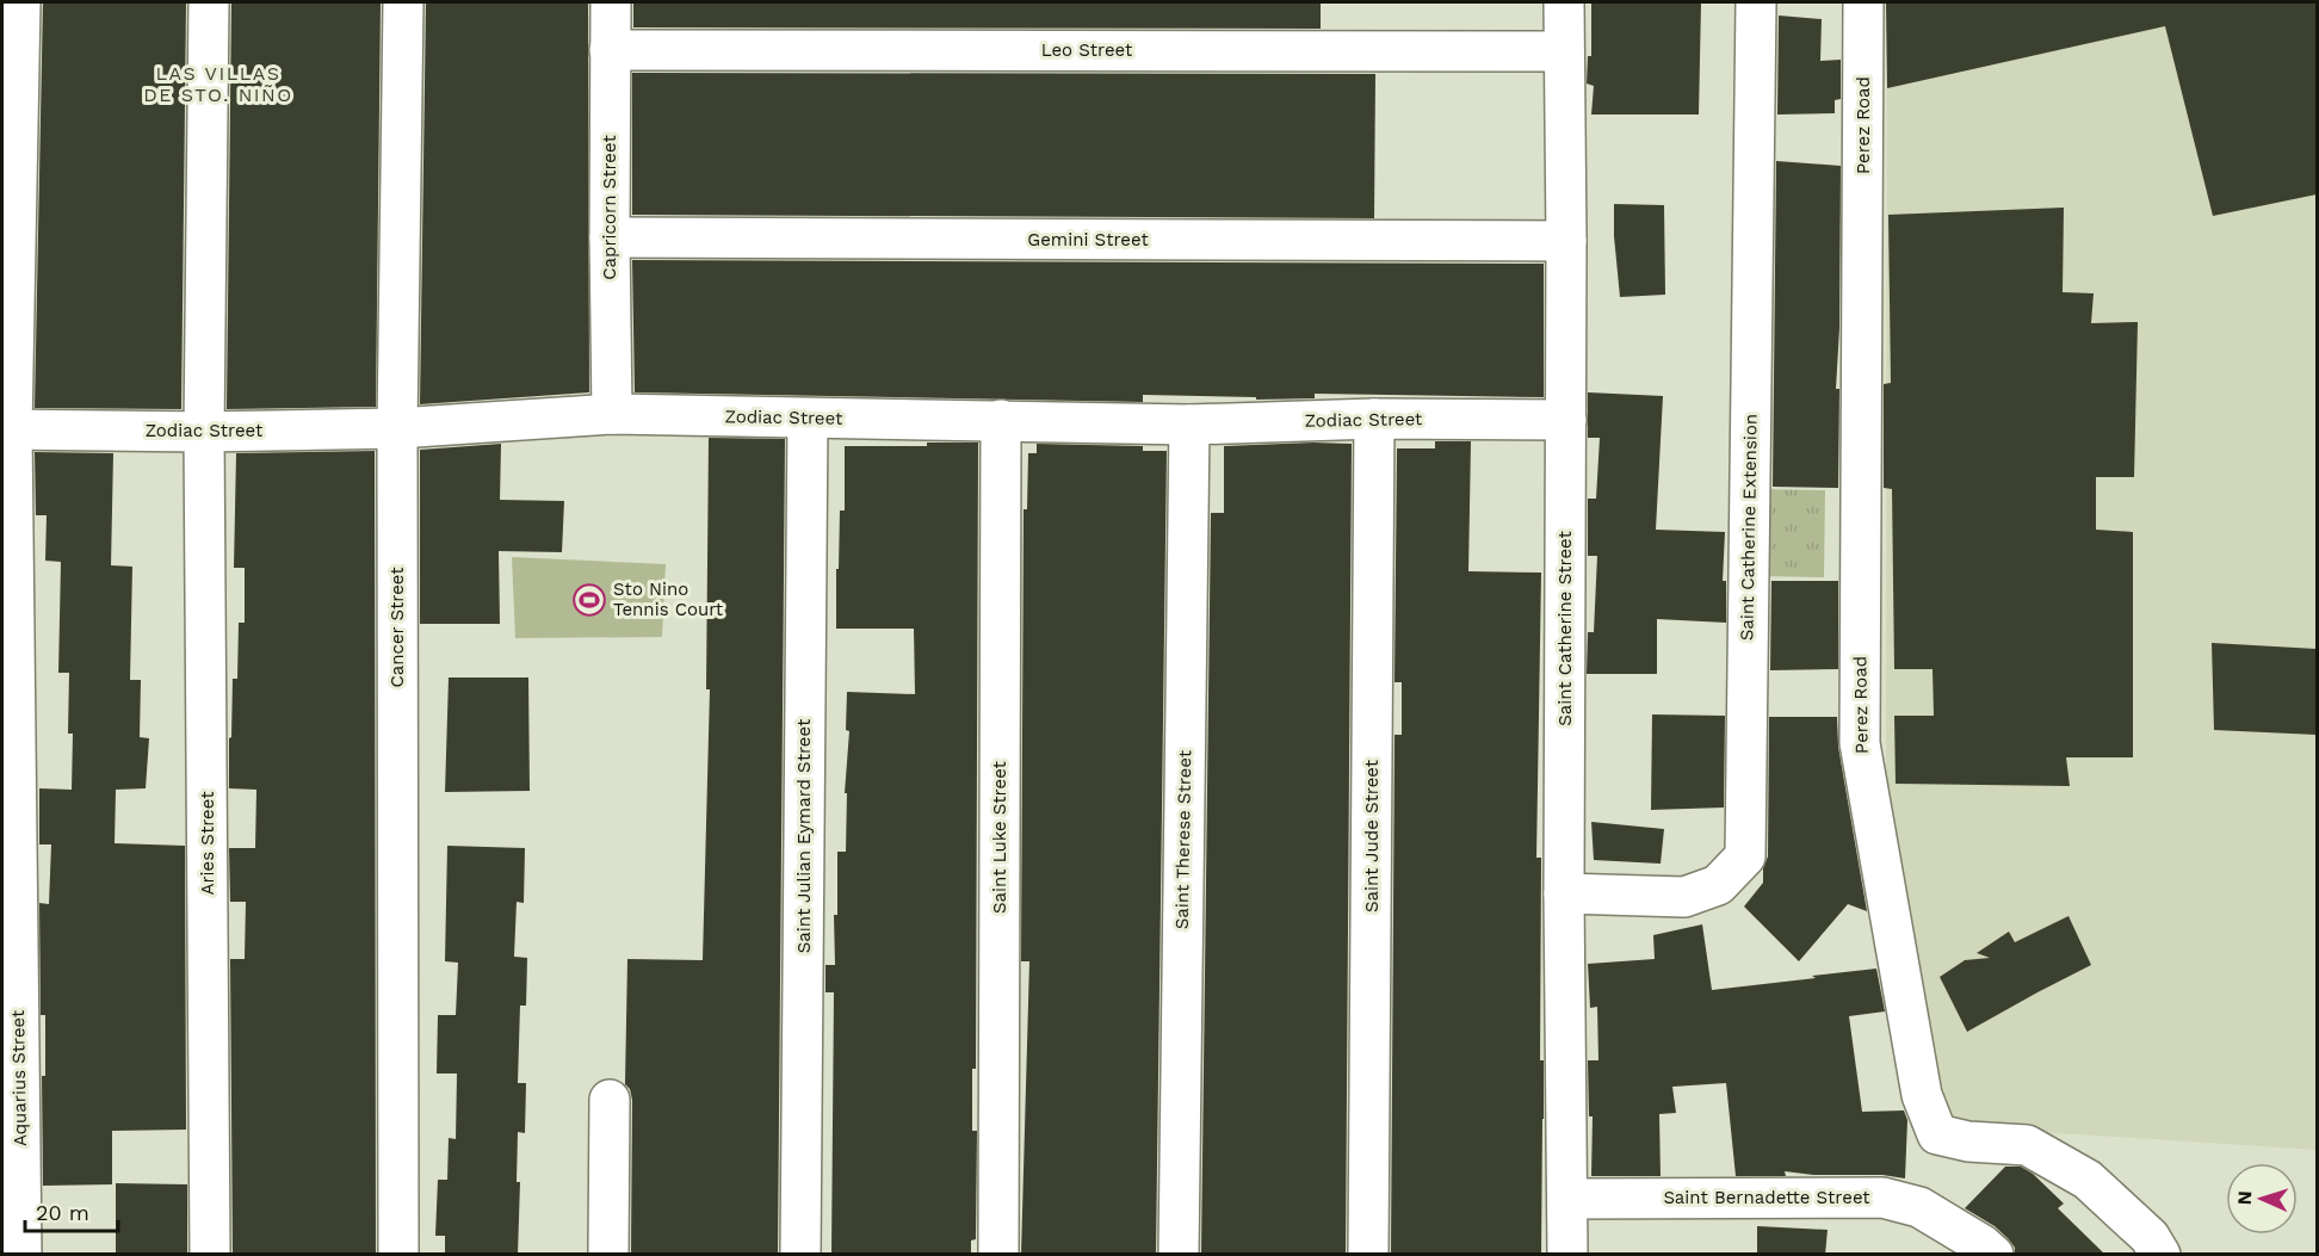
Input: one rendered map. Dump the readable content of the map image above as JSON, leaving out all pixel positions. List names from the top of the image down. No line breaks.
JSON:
{"streets":{"street":["Leo Street","Perez Road","Capricorn Street","Gemini Street","Zodiac Street","Saint Catherine Extension","Cancer Street","Saint Catherine Street","Saint Julian Eymard Street","Saint Jude Street","Saint Luke Street","Saint Therese Street","Aries Street","Aquarius Street","Saint Bernadette Street"]},"crossings":[["Leo Street","Capricorn Street"],["Leo Street","Saint Catherine Street"],["Capricorn Street","Gemini Street"],["Capricorn Street","Zodiac Street"],["Gemini Street","Saint Catherine Street"],["Zodiac Street","Cancer Street"],["Zodiac Street","Saint Catherine Street"],["Zodiac Street","Saint Julian Eymard Street"],["Zodiac Street","Saint Jude Street"],["Zodiac Street","Saint Luke Street"],["Zodiac Street","Saint Therese Street"],["Zodiac Street","Aries Street"],["Zodiac Street","Aquarius Street"],["Saint Catherine Extension","Saint Catherine Street"],["Saint Catherine Street","Saint Bernadette Street"]],"districts":["LAS VILLAS DE STO. NIÑO"],"places":{"sports":["Sto Nino Tennis Court"]},"scale_bar":"20 m","north":"left"}
